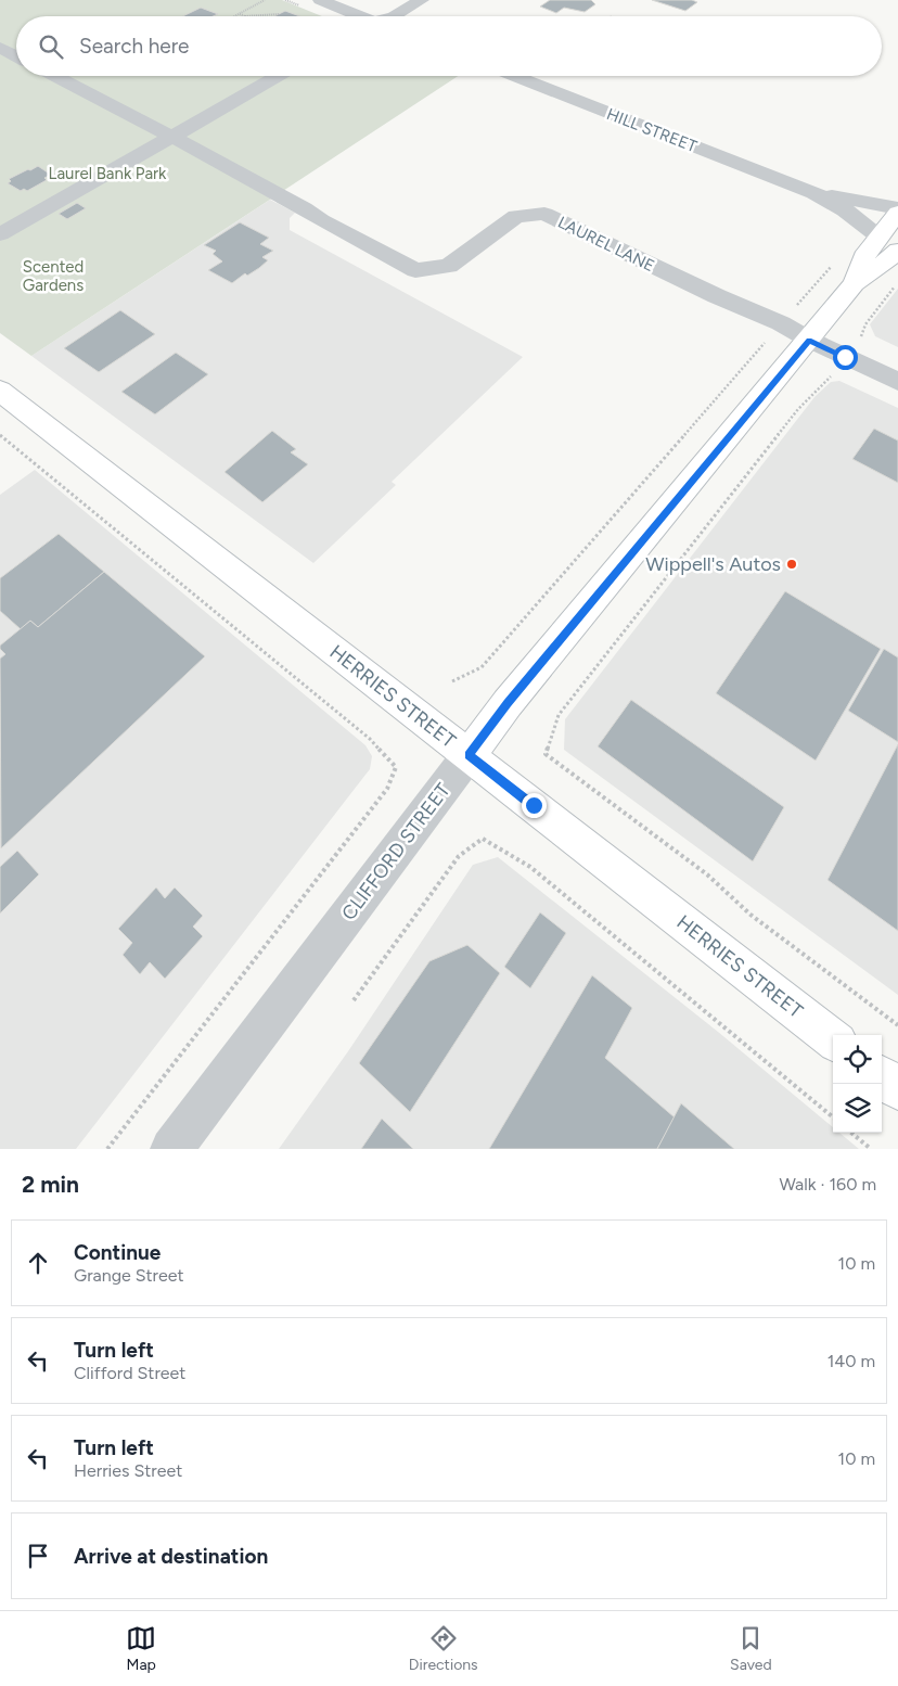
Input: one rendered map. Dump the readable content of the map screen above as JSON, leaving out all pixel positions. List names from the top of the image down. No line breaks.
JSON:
{"streets":{"main road":["HERRIES STREET","CLIFFORD STREET"],"street":["HILL STREET","LAUREL LANE"]},"crossings":[["LAUREL LANE","CLIFFORD STREET"],["HERRIES STREET","CLIFFORD STREET"]],"parks":["Laurel Bank Park","Scented Gardens"],"places":["Wippell's Autos"],"page":{"search":"Search here","heading":["2 min","Walk · 160 m"],"list":[["Continue","Grange Street","10 m"],["Turn left","Clifford Street","140 m"],["Turn left","Herries Street","10 m"],"Arrive at destination"],"nav":["Map","Directions","Saved"]}}
